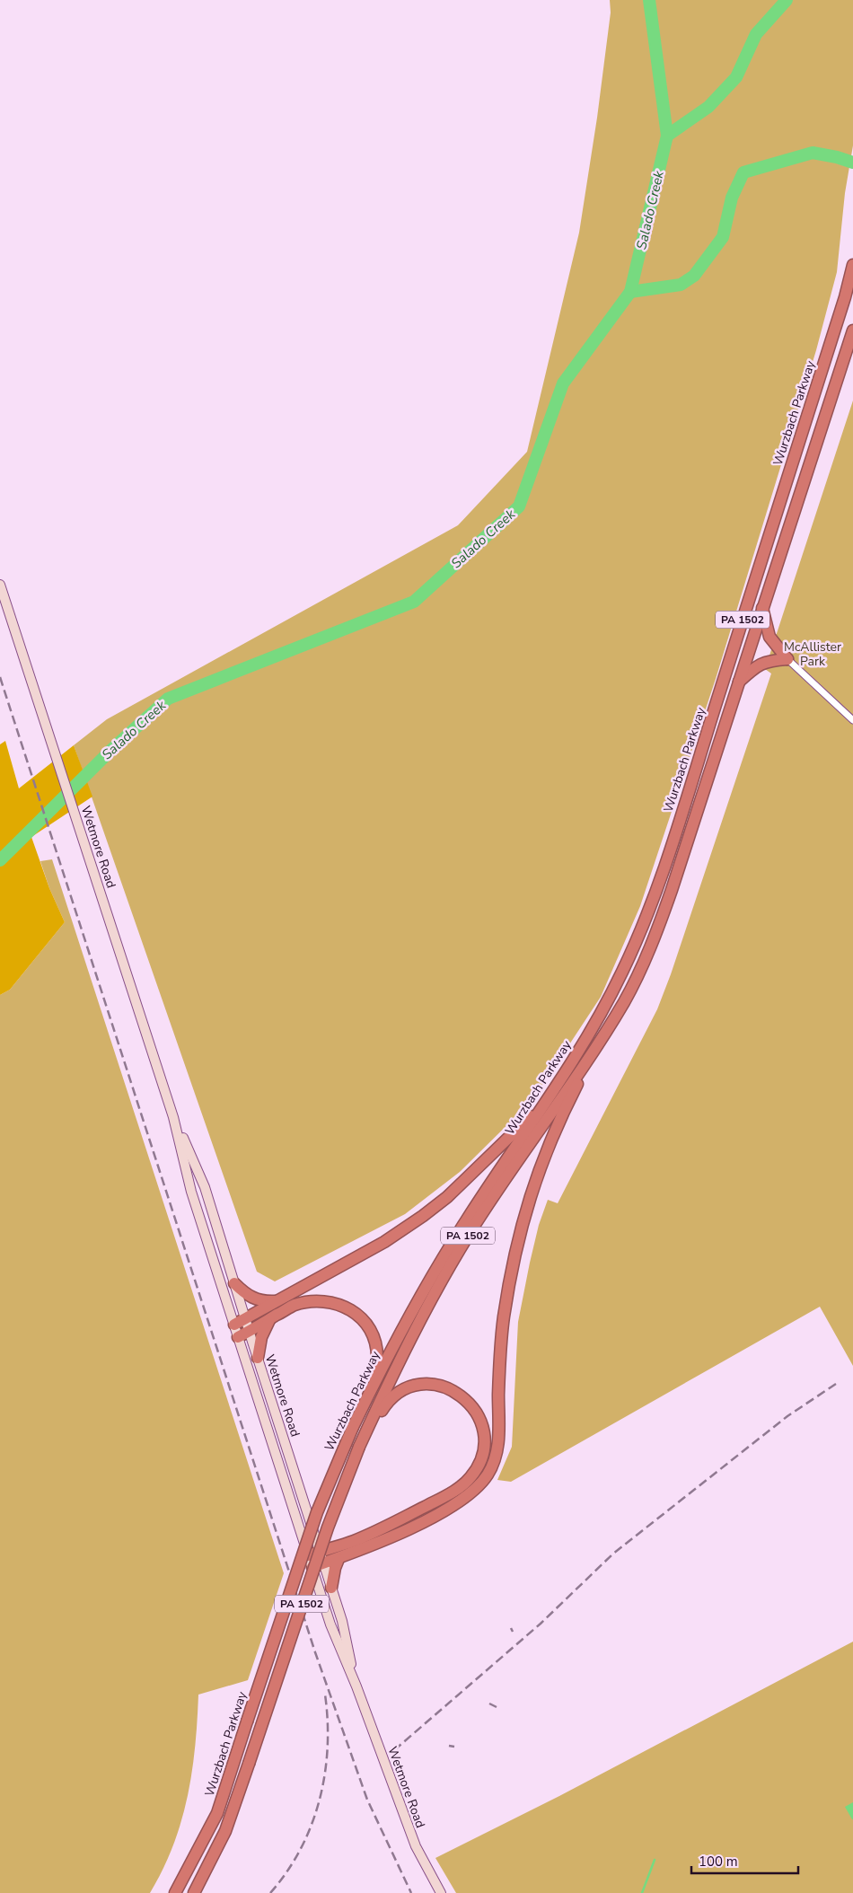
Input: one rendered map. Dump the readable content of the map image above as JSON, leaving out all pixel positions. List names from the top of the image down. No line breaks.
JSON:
{"streets":{"highway":["Wurzbach Parkway","PA 1502"],"main road":["Wetmore Road"]},"water":["Salado Creek"],"parks":["McAllister Park"],"scale_bar":"100 m"}
